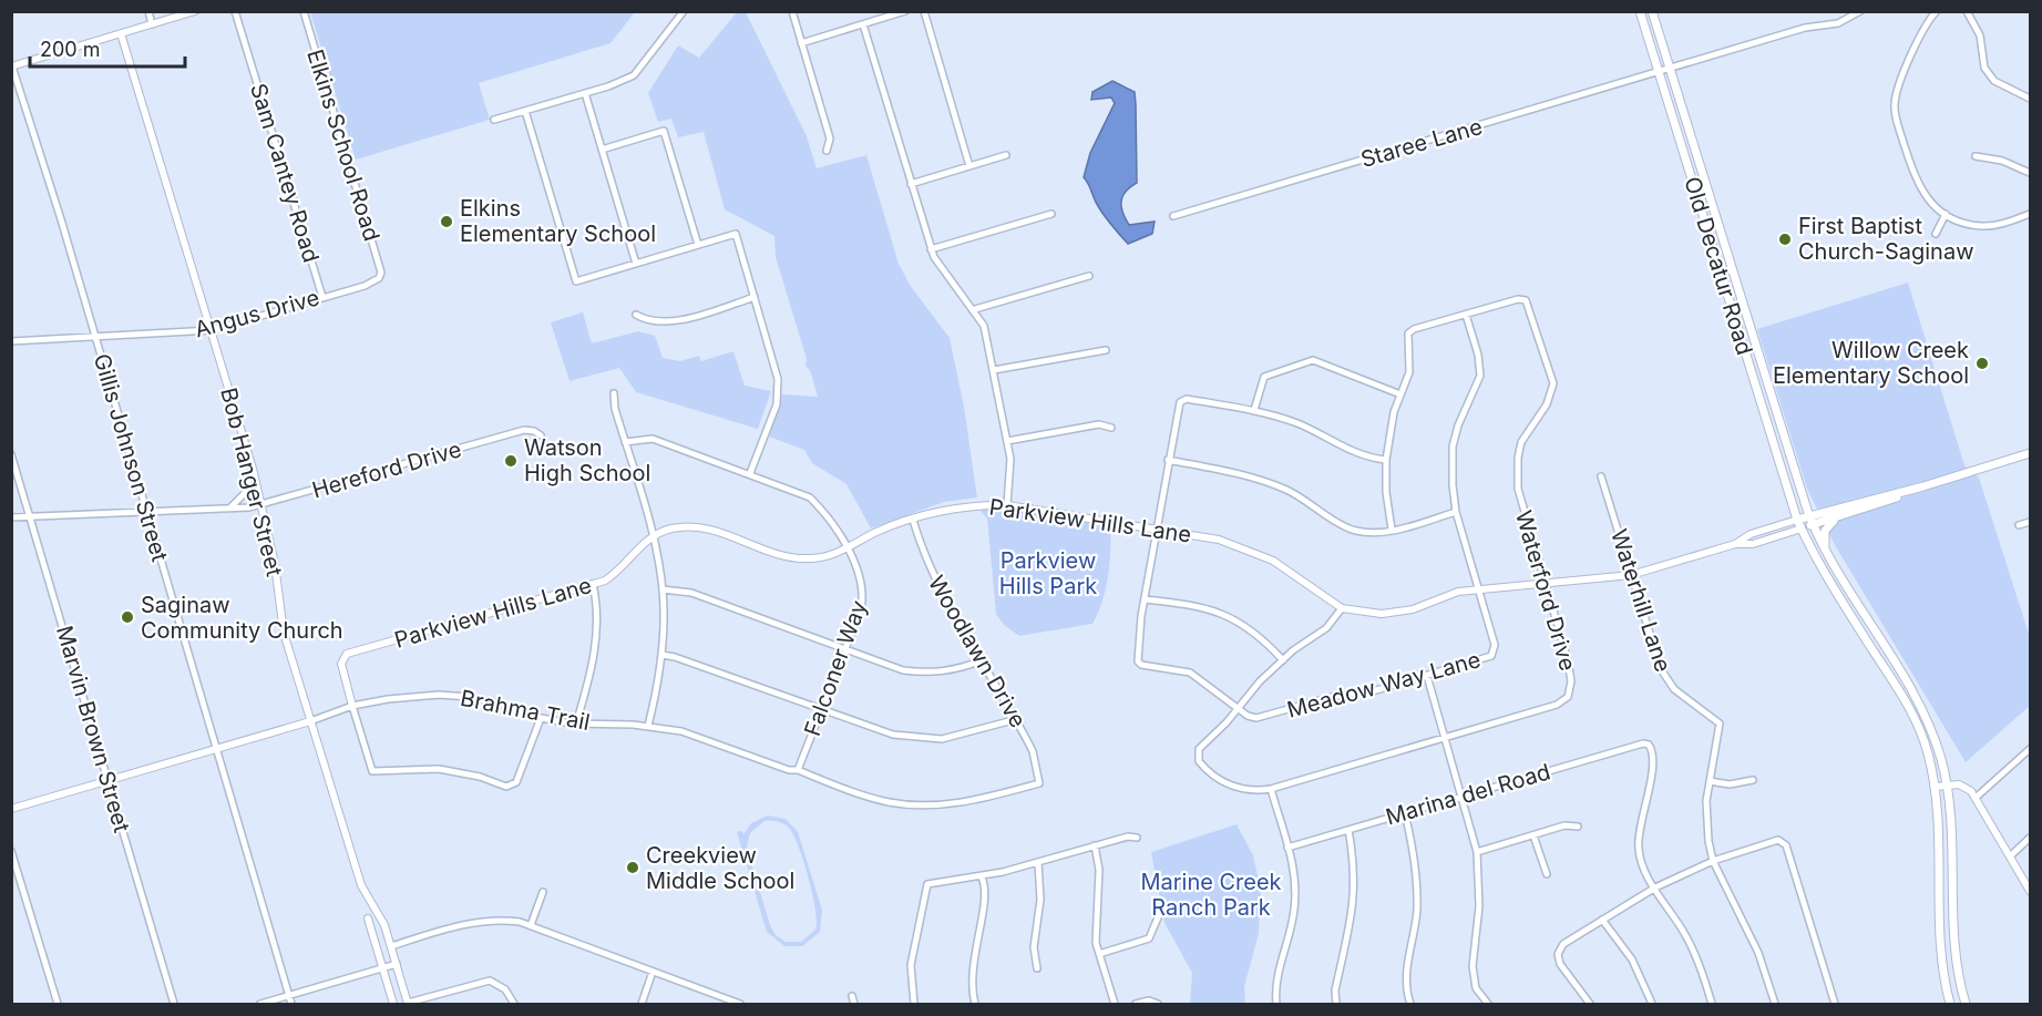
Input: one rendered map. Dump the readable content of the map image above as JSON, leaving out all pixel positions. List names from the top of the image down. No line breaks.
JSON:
{"streets":{"main road":["Old Decatur Road"],"street":["Staree Lane","Elkins School Road","Sam Cantey Road","Angus Drive","Gillis Johnson Street","Hereford Drive","Bob Hanger Street","Parkview Hills Lane","Waterford Drive","Waterhill Lane","Woodlawn Drive","Falconer Way","Meadow Way Lane","Brahma Trail","Marvin Brown Street","Marina del Road"]},"crossings":[["Staree Lane","Old Decatur Road"],["Elkins School Road","Angus Drive"],["Sam Cantey Road","Angus Drive"],["Old Decatur Road","Parkview Hills Lane"],["Angus Drive","Gillis Johnson Street"],["Angus Drive","Bob Hanger Street"],["Gillis Johnson Street","Hereford Drive"],["Gillis Johnson Street","Brahma Trail"],["Hereford Drive","Bob Hanger Street"],["Hereford Drive","Marvin Brown Street"],["Bob Hanger Street","Brahma Trail"],["Parkview Hills Lane","Waterford Drive"],["Parkview Hills Lane","Waterhill Lane"],["Parkview Hills Lane","Woodlawn Drive"],["Parkview Hills Lane","Falconer Way"],["Parkview Hills Lane","Meadow Way Lane"],["Parkview Hills Lane","Brahma Trail"],["Waterford Drive","Meadow Way Lane"],["Woodlawn Drive","Brahma Trail"],["Falconer Way","Brahma Trail"],["Brahma Trail","Marvin Brown Street"]],"parks":["Parkview Hills Park","Marine Creek Ranch Park"],"places":["Elkins Elementary School","First Baptist Church-Saginaw","Willow Creek Elementary School","Watson High School","Saginaw Community Church","Creekview Middle School"],"scale_bar":"200 m"}
